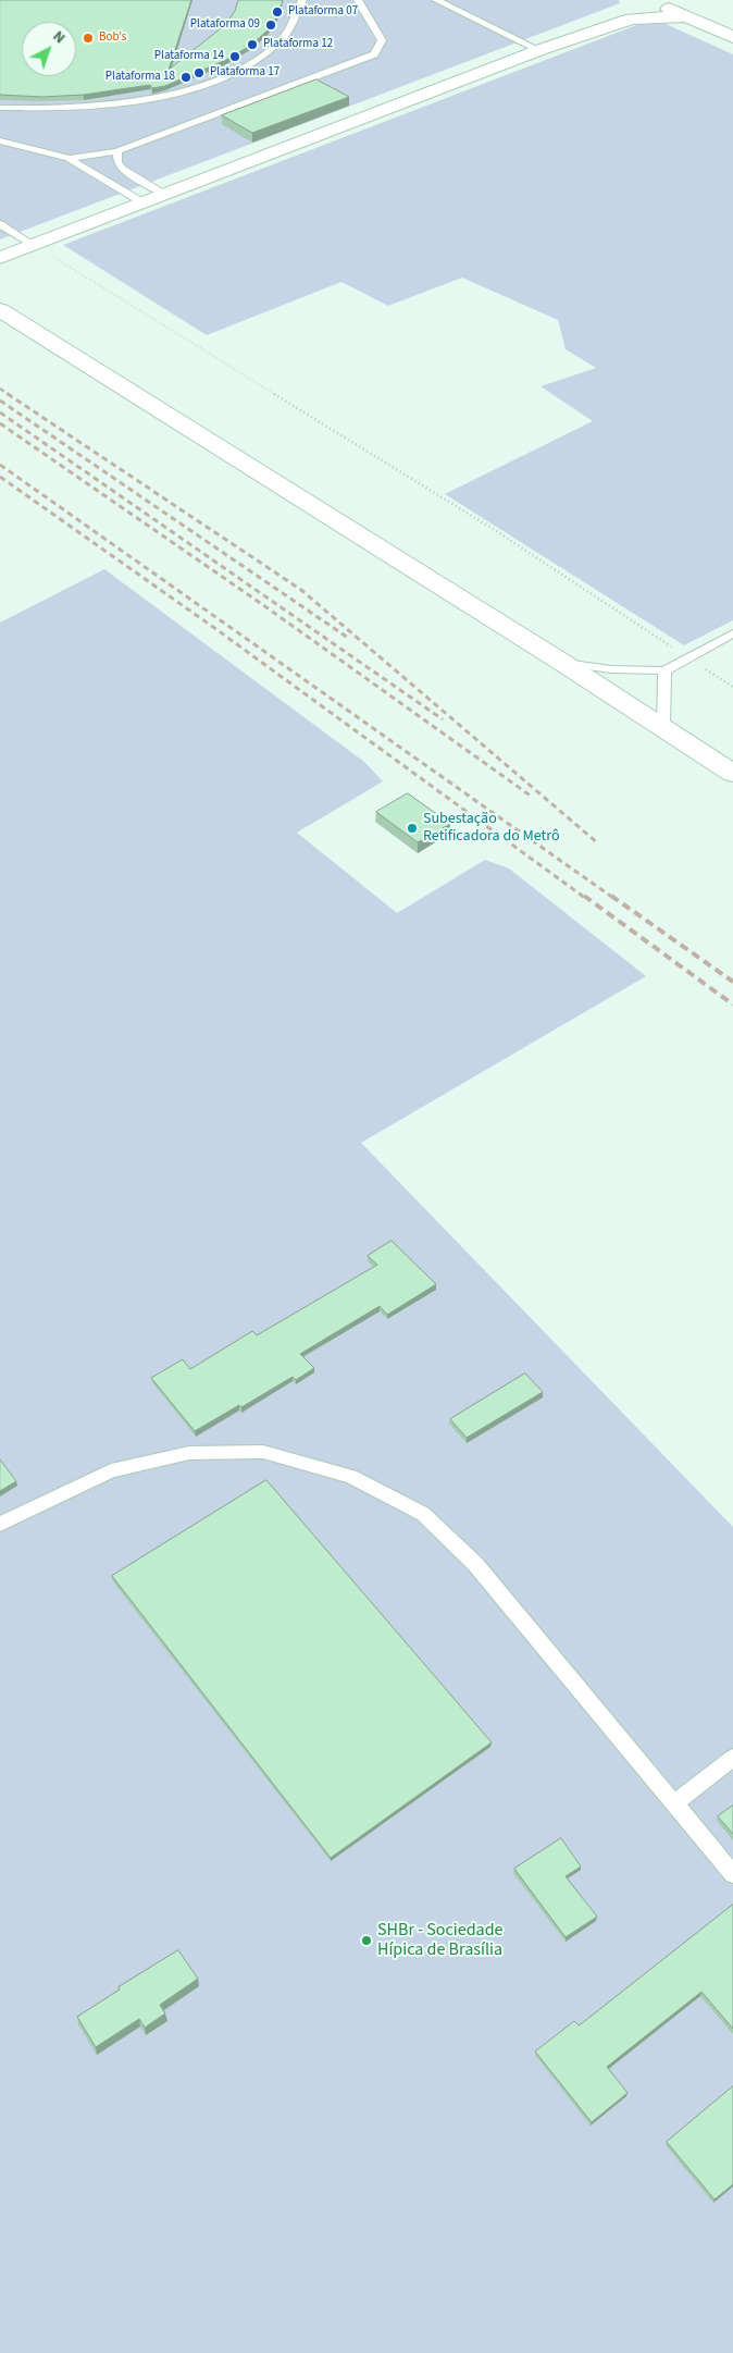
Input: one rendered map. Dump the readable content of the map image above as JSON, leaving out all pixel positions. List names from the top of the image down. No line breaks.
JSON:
{"places":["Plataforma 07","Plataforma 09","Bob's","Plataforma 12","Plataforma 14","Plataforma 17","Plataforma 18","Subestação Retificadora do Metrô","SHBr - Sociedade Hípica de Brasília"],"north":"top right"}
